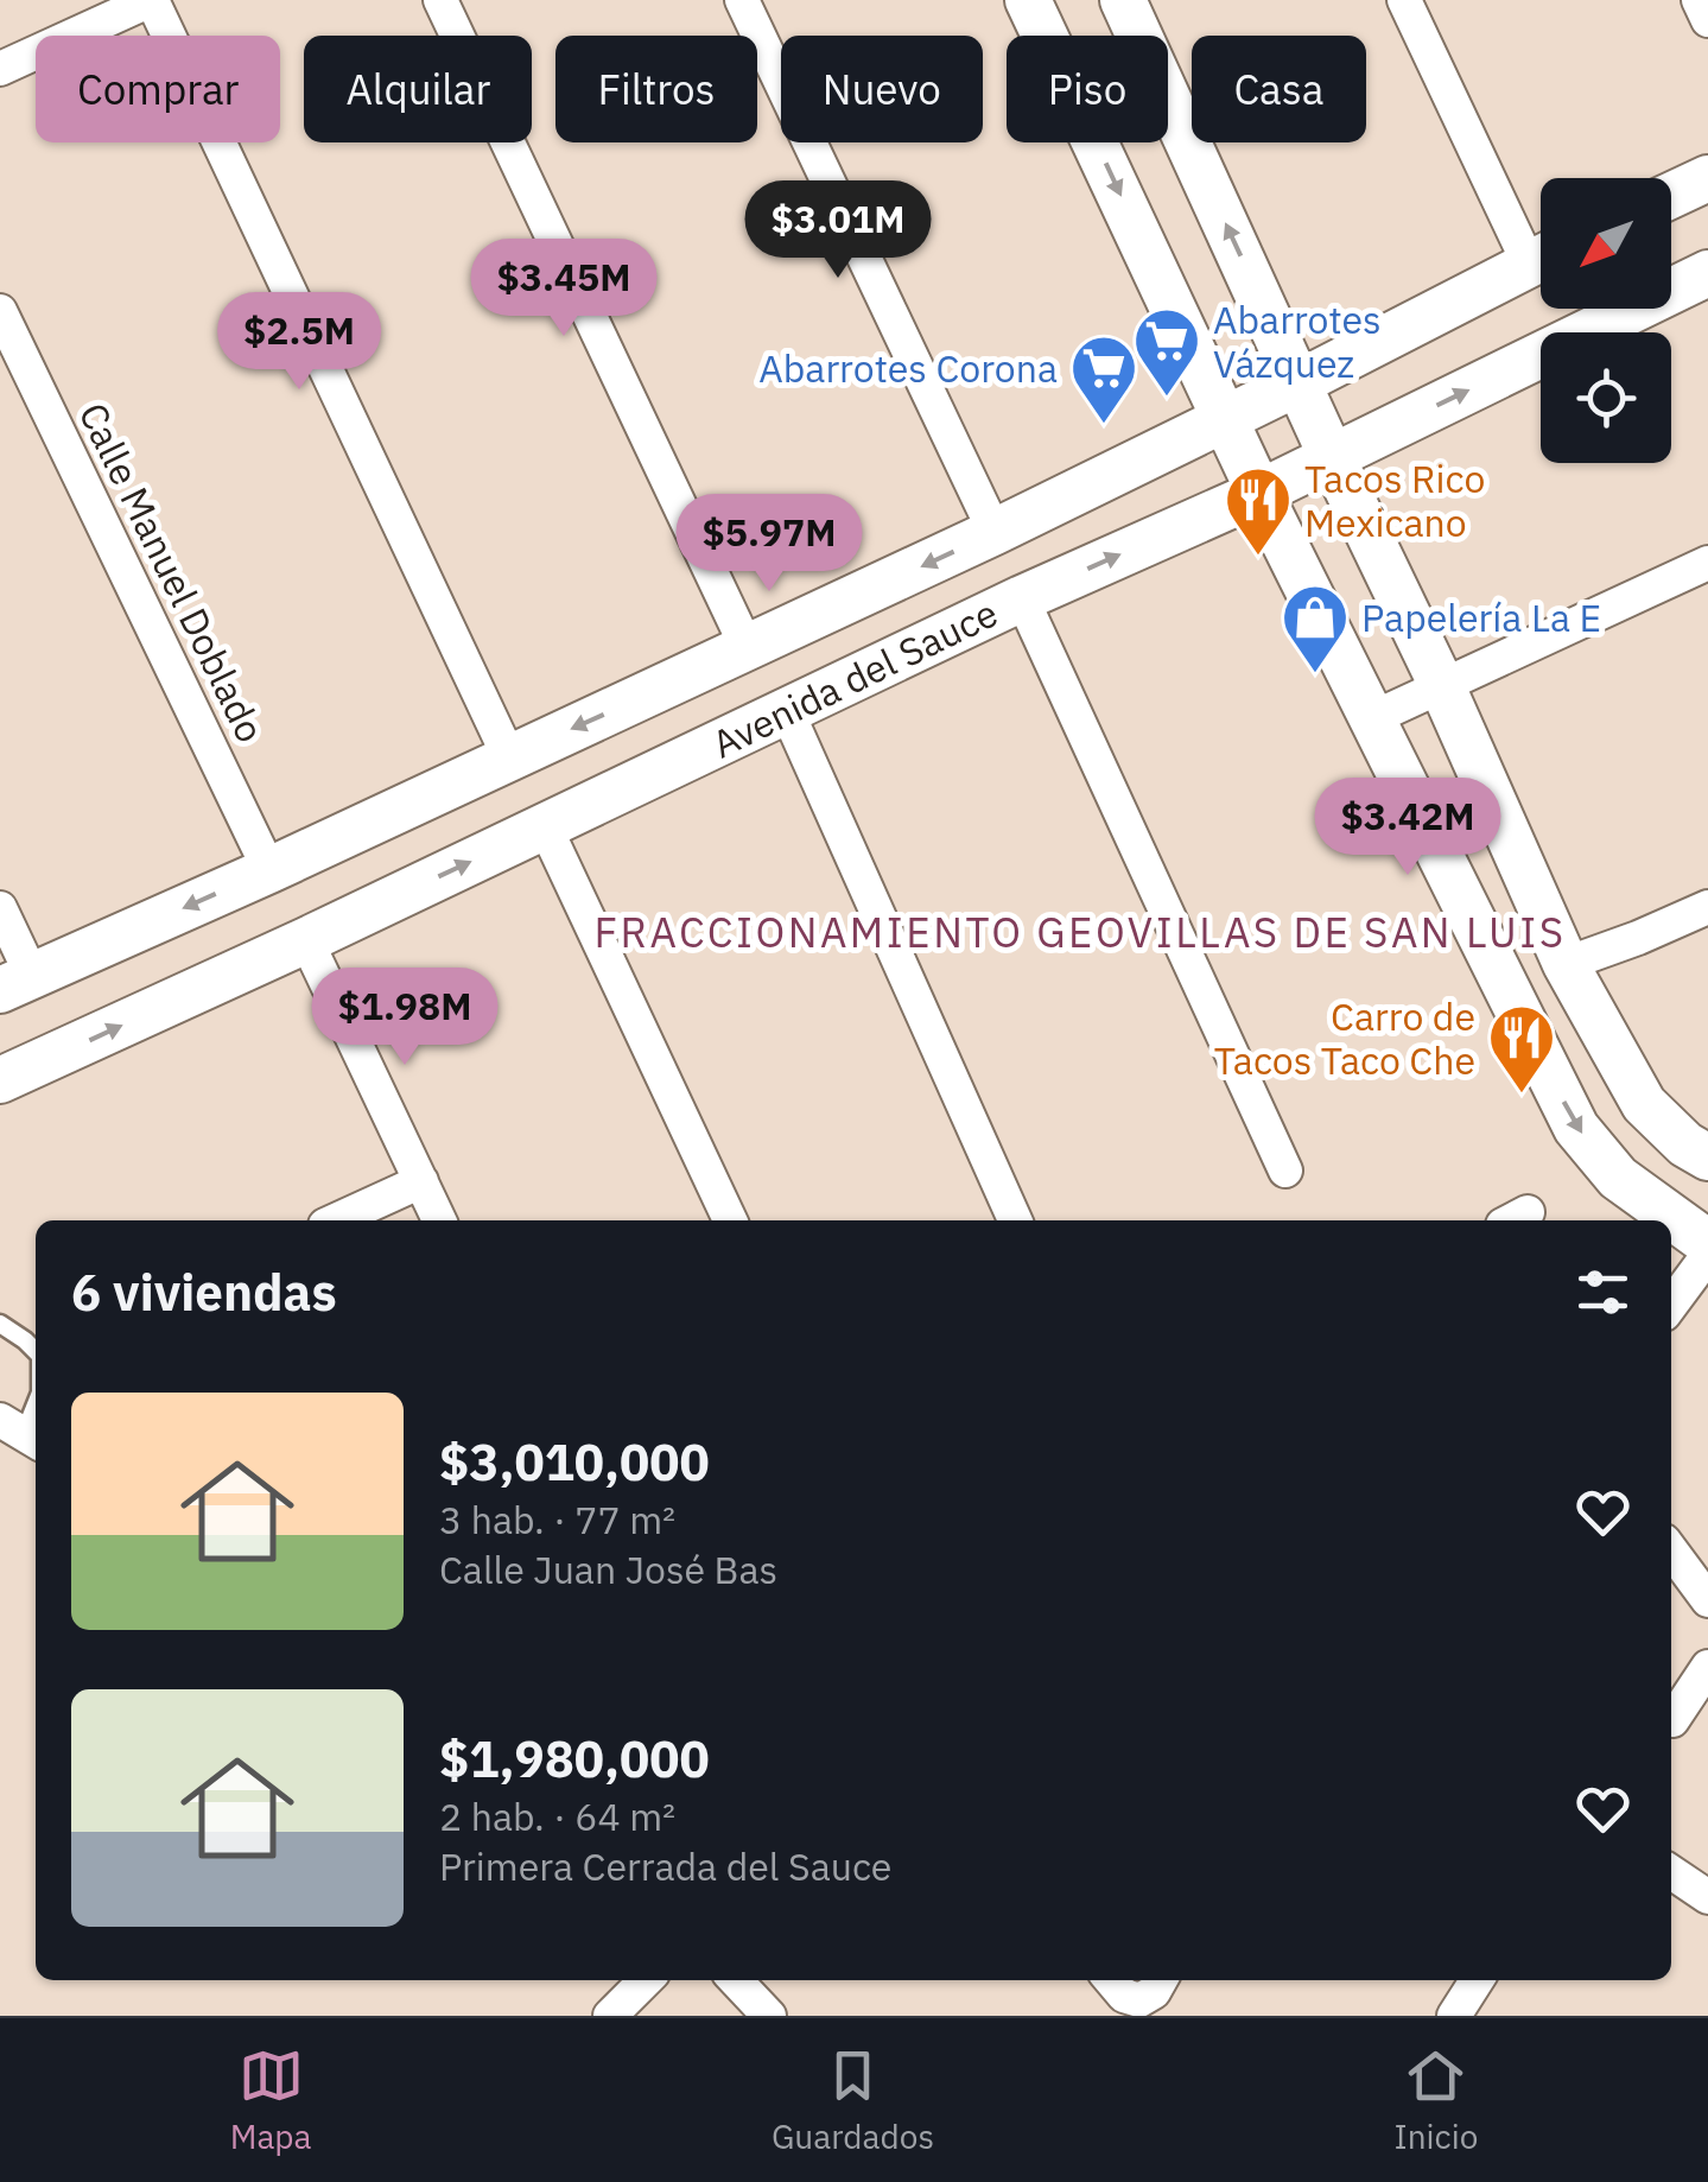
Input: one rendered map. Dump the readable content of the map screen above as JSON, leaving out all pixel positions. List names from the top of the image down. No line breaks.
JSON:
{"streets":{"main road":["Avenida del Sauce"],"street":["Calle Manuel Doblado"]},"crossings":[["Calle Manuel Doblado","Avenida del Sauce"]],"districts":["FRACCIONAMIENTO GEOVILLAS DE SAN LUIS"],"places":{"supermarket":["Abarrotes Vázquez","Abarrotes Corona"],"restaurant":["Tacos Rico Mexicano","Carro de Tacos Taco Che"],"shop":["Papelería La E"]},"north":"bottom left","page":{"chip":["Comprar","Alquilar","Filtros","Nuevo","Piso","Casa"],"price":["$3.01M","$3.45M","$2.5M","$5.97M","$3.42M","$1.98M"],"heading":"6 viviendas","list":[{"name":"$3,010,000","note":"3 hab. · 77 m² · Calle Juan José Bas"},{"name":"$1,980,000","note":"2 hab. · 64 m² · Primera Cerrada del Sauce"}],"tabs":["Mapa","Guardados","Inicio"]}}
